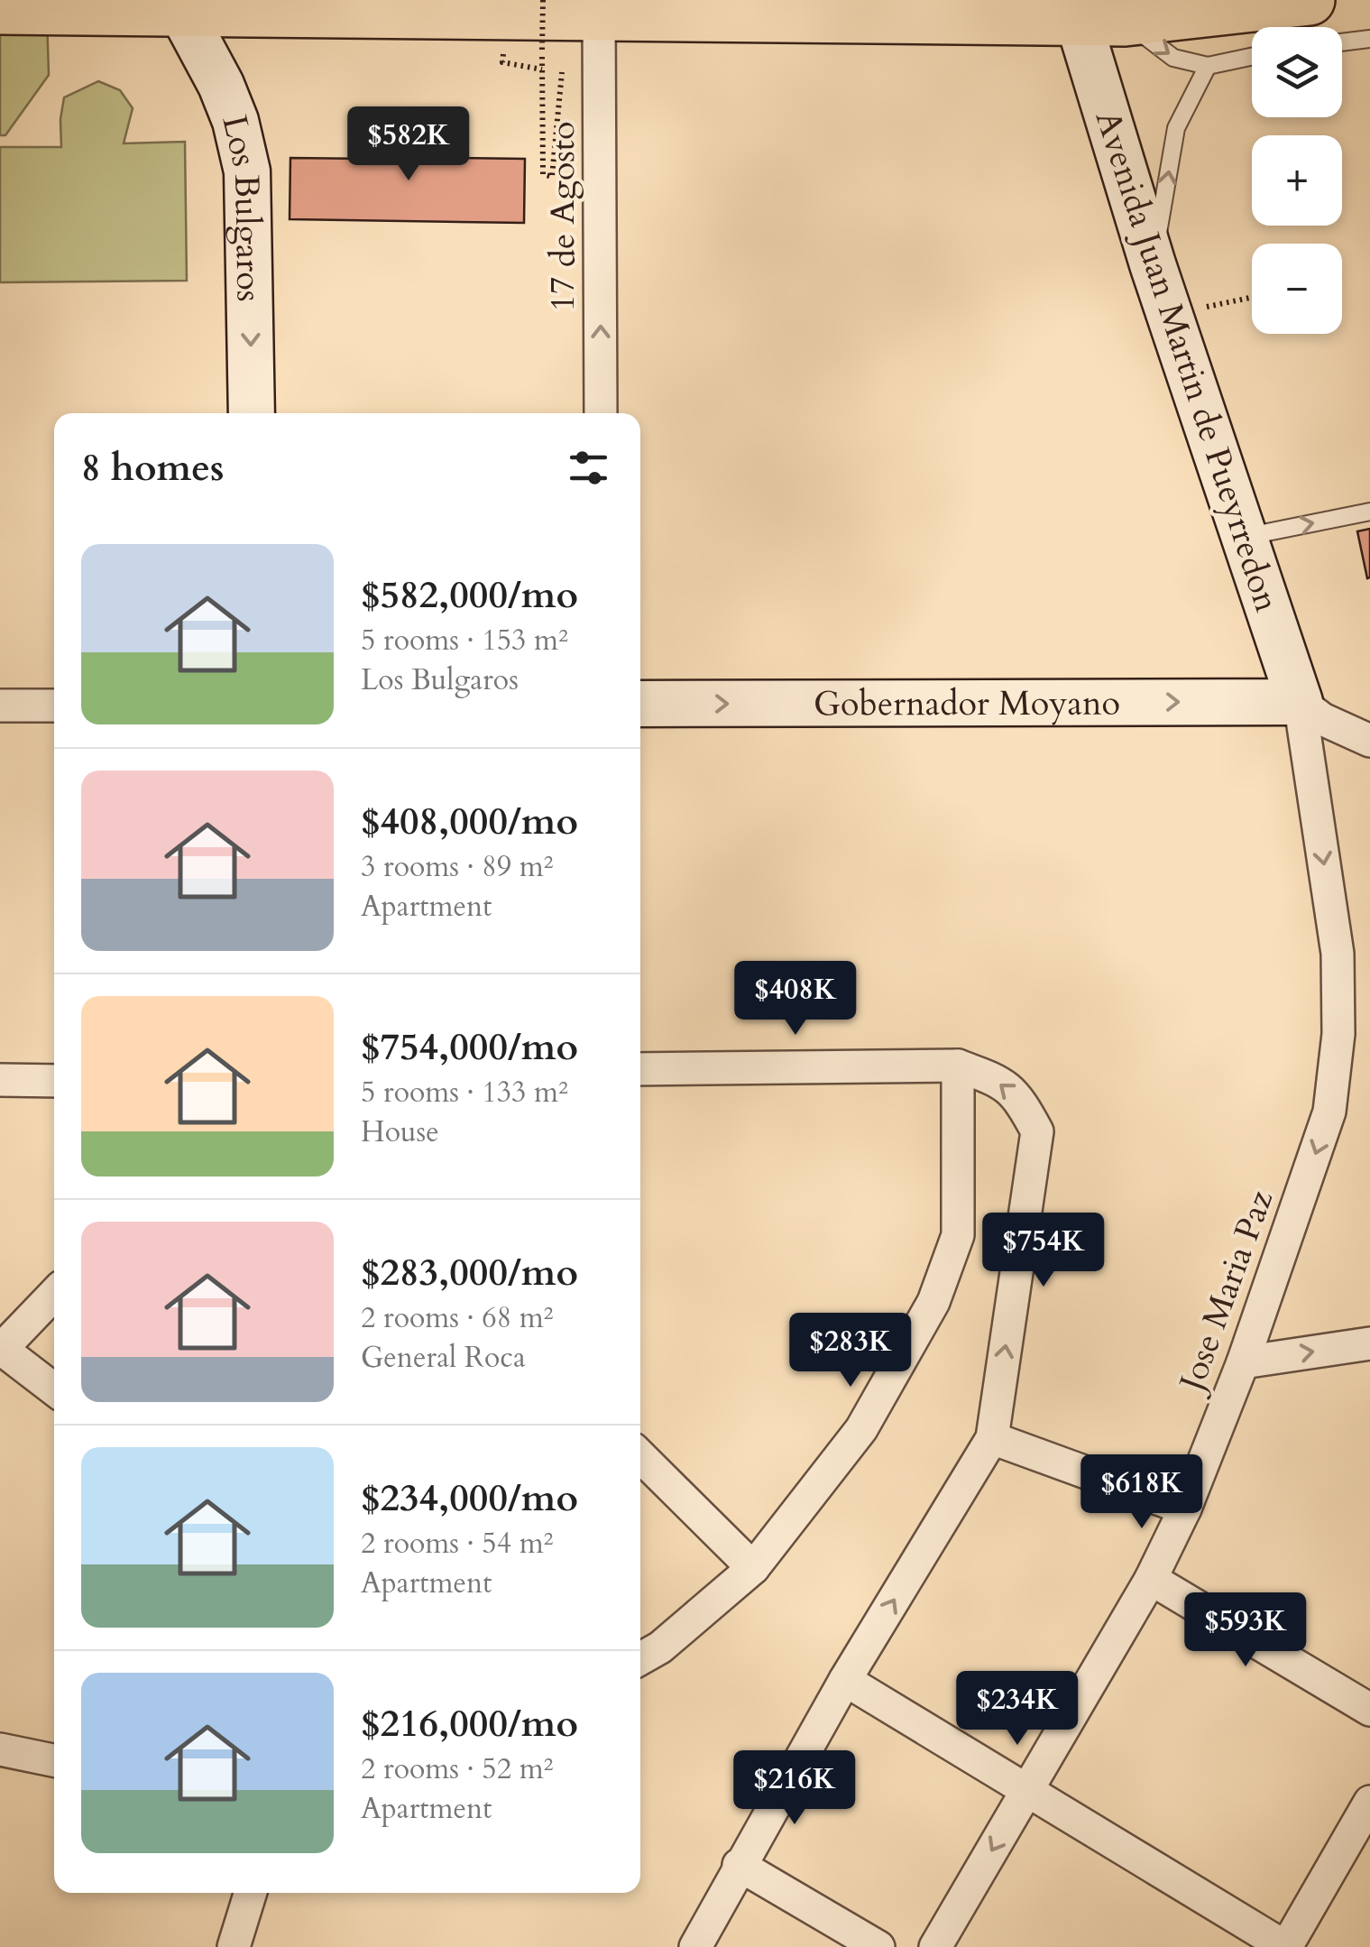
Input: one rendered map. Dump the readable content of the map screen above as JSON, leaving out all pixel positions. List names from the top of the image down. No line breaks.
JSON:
{"streets":{"street":["Los Bulgaros","17 de Agosto","Avenida Juan Martin de Pueyrredon","Gobernador Moyano","Jose Maria Paz"]},"crossings":[["Avenida Juan Martin de Pueyrredon","Gobernador Moyano"],["Avenida Juan Martin de Pueyrredon","Jose Maria Paz"],["Gobernador Moyano","Jose Maria Paz"]],"one_way":["Los Bulgaros","17 de Agosto","Jose Maria Paz"],"page":{"map_buttons":["+","−"],"price":["$582K","$408K","$754K","$283K","$618K","$593K","$234K","$216K"],"heading":"8 homes","list":[{"name":"$582,000/mo","note":"5 rooms · 153 m² · Los Bulgaros"},{"name":"$408,000/mo","note":"3 rooms · 89 m² · Apartment"},{"name":"$754,000/mo","note":"5 rooms · 133 m² · House"},{"name":"$283,000/mo","note":"2 rooms · 68 m² · General Roca"},{"name":"$234,000/mo","note":"2 rooms · 54 m² · Apartment"},{"name":"$216,000/mo","note":"2 rooms · 52 m² · Apartment"}]}}
